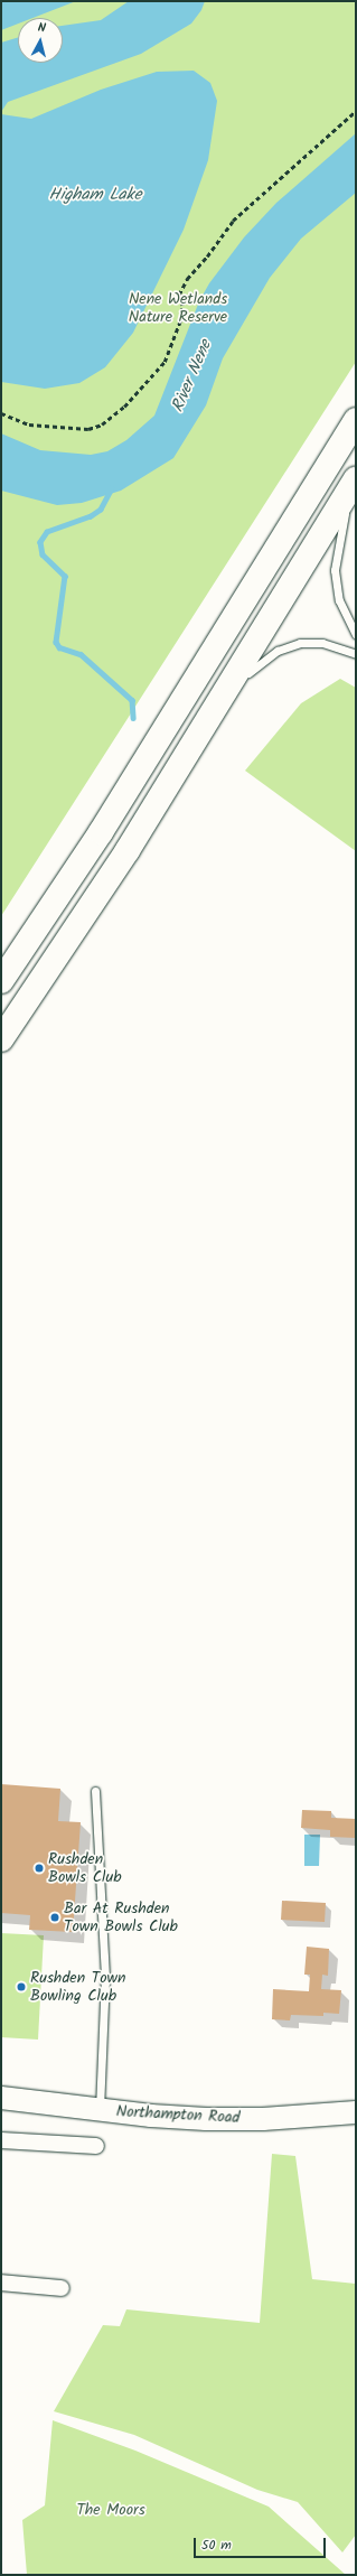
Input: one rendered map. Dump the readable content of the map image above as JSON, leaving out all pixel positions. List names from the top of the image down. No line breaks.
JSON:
{"streets":{"main road":["Northampton Road"]},"water":["Higham Lake","River Nene"],"parks":["Nene Wetlands Nature Reserve","The Moors"],"places":["Rushden Bowls Club","Bar At Rushden Town Bowls Club","Rushden Town Bowling Club"],"scale_bar":"50 m","north":"top"}
